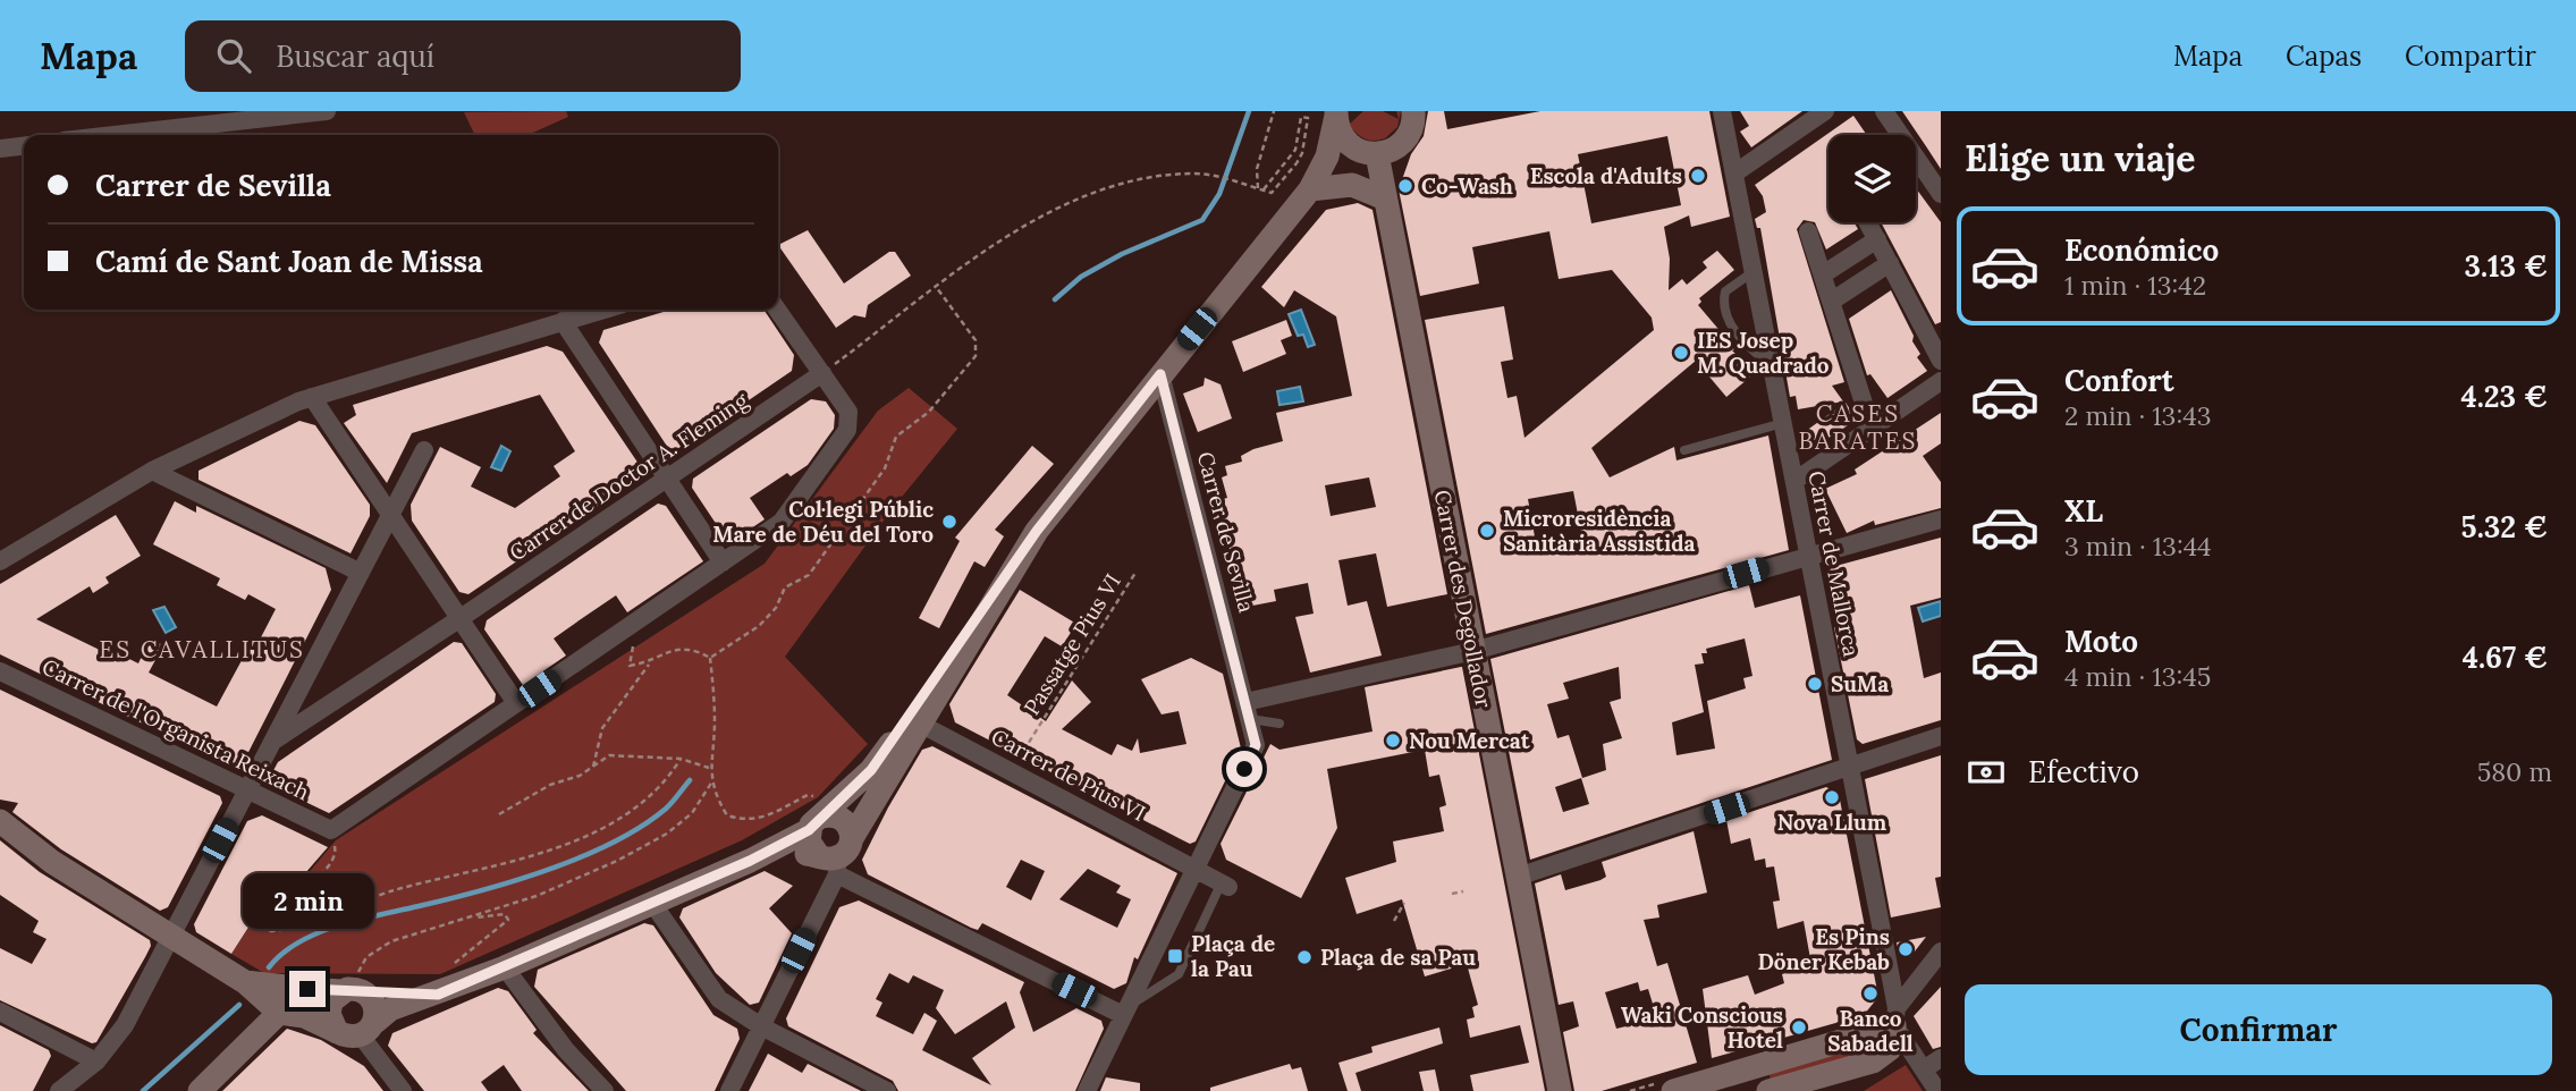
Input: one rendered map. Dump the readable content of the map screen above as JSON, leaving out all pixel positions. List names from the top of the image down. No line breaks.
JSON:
{"streets":{"street":["Carrer de Doctor A. Fleming","Carrer de Sevilla","Carrer de Mallorca","Carrer des Degollador","Carrer de l'Organista Reixach","Carrer de Pius VI"],"path":["Passatge Pius VI"]},"crossings":[["Carrer de Sevilla","Carrer de Pius VI"],["Passatge Pius VI","Carrer de Pius VI"]],"districts":["CASES BARATES","ES CAVALLITUS"],"places":{"other":["Escola d'Adults","Co-Wash","IES Josep M. Quadrado","Col·legi Públic Mare de Déu del Toro","Microresidència Sanitària Assistida","SuMa","Nou Mercat","Nova Llum","Es Pins Döner Kebab","Plaça de sa Pau","Banco Sabadell","Waki Conscious Hotel"],"transit":["Plaça de la Pau"]},"page":{"header":"Mapa","search":"Buscar aquí","nav":["Mapa","Capas","Compartir"],"heading":"Elige un viaje","banner":["Carrer de Sevilla","Camí de Sant Joan de Missa"],"list":[{"name":"Económico","note":"1 min · 13:42","value":"3.13 €"},{"name":"Confort","note":"2 min · 13:43","value":"4.23 €"},{"name":"XL","note":"3 min · 13:44","value":"5.32 €"},{"name":"Moto","note":"4 min · 13:45","value":"4.67 €"}],"pay":["Efectivo","580 m"],"bubble":"2 min","buttons":"Confirmar"}}
